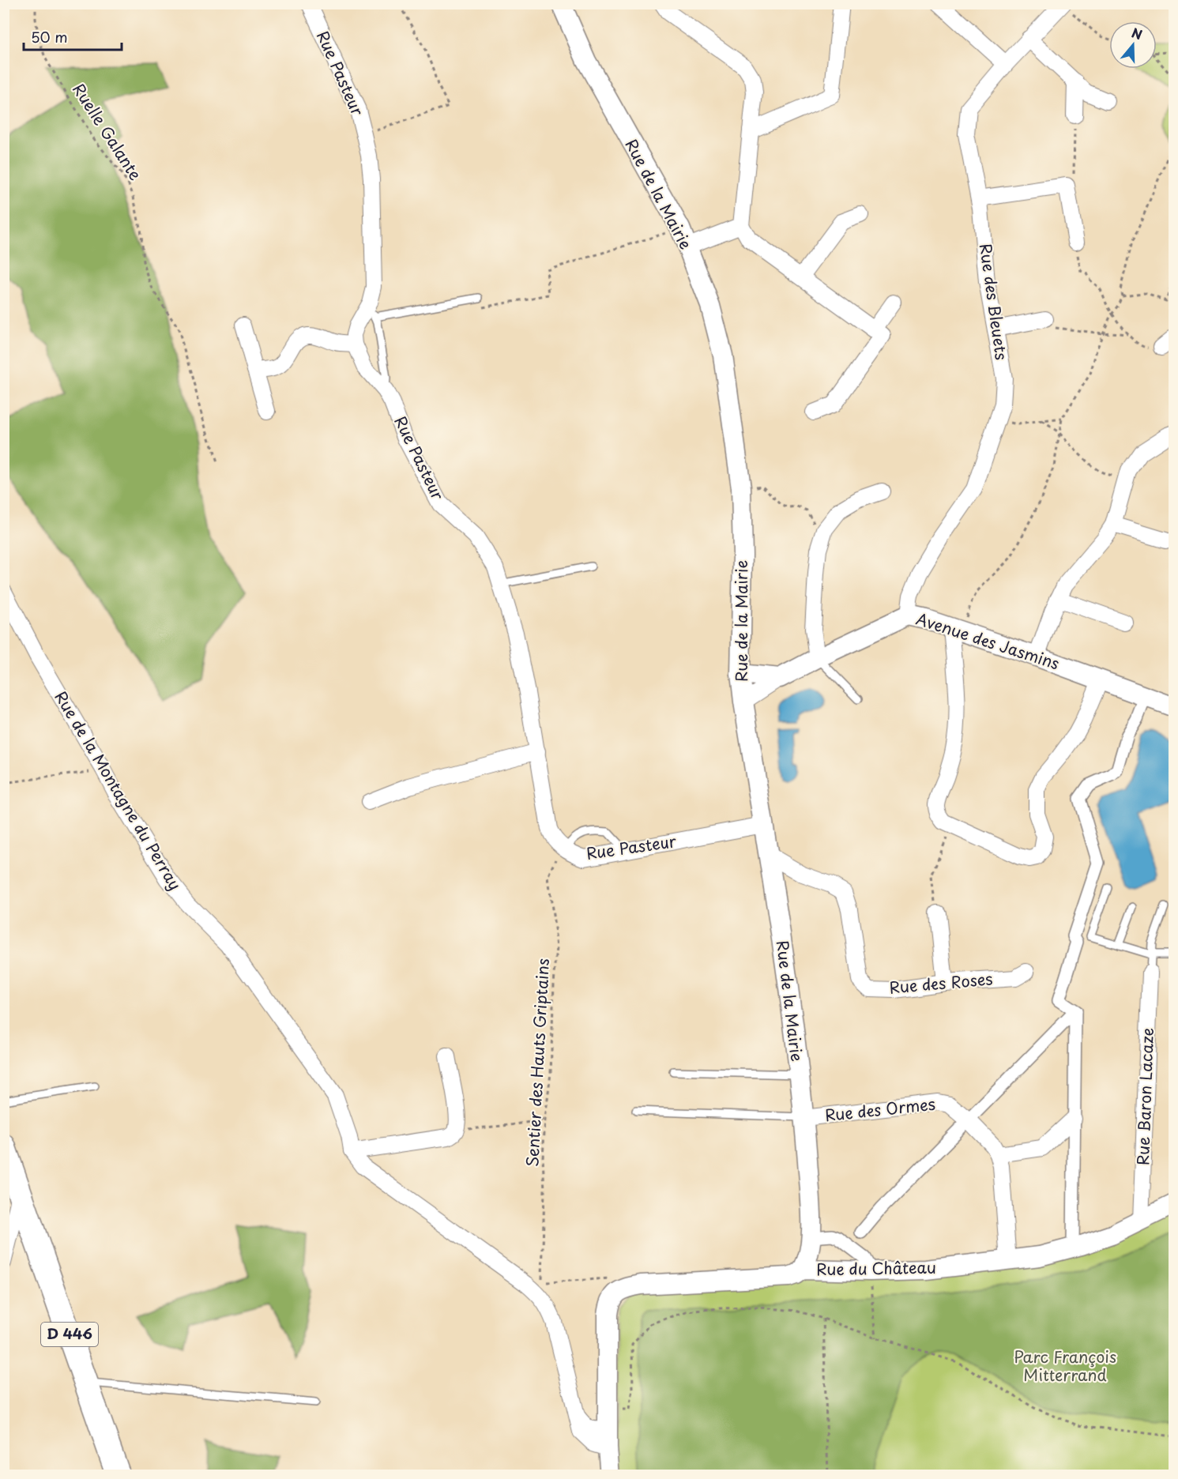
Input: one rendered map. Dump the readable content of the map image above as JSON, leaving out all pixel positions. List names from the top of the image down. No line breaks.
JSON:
{"streets":{"main road":["D 446"],"street":["Rue Pasteur","Rue de la Mairie","Rue des Bleuets","Avenue des Jasmins","Rue de la Montagne du Perray","Rue des Roses","Rue Baron Lacaze","Rue des Ormes","Rue du Château"],"path":["Ruelle Galante","Sentier des Hauts Griptains"]},"crossings":[["Rue Pasteur","Rue de la Mairie"],["Rue Pasteur","Sentier des Hauts Griptains"],["Rue de la Mairie","Avenue des Jasmins"],["Rue de la Mairie","Rue des Roses"],["Rue de la Mairie","Rue des Ormes"],["Rue de la Mairie","Rue du Château"],["Rue des Bleuets","Avenue des Jasmins"],["Sentier des Hauts Griptains","Rue du Château"],["Rue Baron Lacaze","Rue du Château"],["Rue des Ormes","Rue du Château"]],"parks":["Parc François Mitterrand"],"scale_bar":"50 m","north":"top"}
